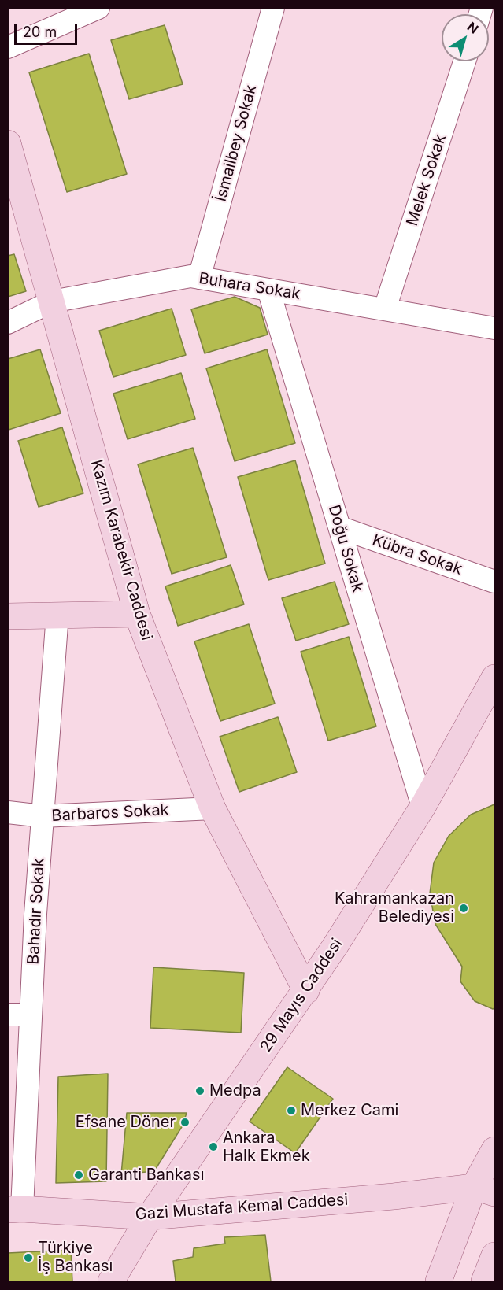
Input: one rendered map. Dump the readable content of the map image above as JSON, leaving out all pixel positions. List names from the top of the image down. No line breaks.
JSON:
{"streets":{"street":["İsmailbey Sokak","Melek Sokak","Buhara Sokak","Doğu Sokak","Kazım Karabekir Caddesi","Kübra Sokak","Barbaros Sokak","Bahadır Sokak","29 Mayıs Caddesi","Gazi Mustafa Kemal Caddesi"]},"crossings":[["İsmailbey Sokak","Buhara Sokak"],["Melek Sokak","Buhara Sokak"],["Buhara Sokak","Doğu Sokak"],["Buhara Sokak","Kazım Karabekir Caddesi"],["Doğu Sokak","Kübra Sokak"],["Doğu Sokak","29 Mayıs Caddesi"],["Kazım Karabekir Caddesi","Barbaros Sokak"],["Kazım Karabekir Caddesi","29 Mayıs Caddesi"],["Barbaros Sokak","Bahadır Sokak"],["Bahadır Sokak","Gazi Mustafa Kemal Caddesi"],["29 Mayıs Caddesi","Gazi Mustafa Kemal Caddesi"]],"places":["Kahramankazan Belediyesi","Medpa","Merkez Cami","Efsane Döner","Ankara Halk Ekmek","Garanti Bankası","Türkiye İş Bankası"],"scale_bar":"20 m","north":"top right"}
